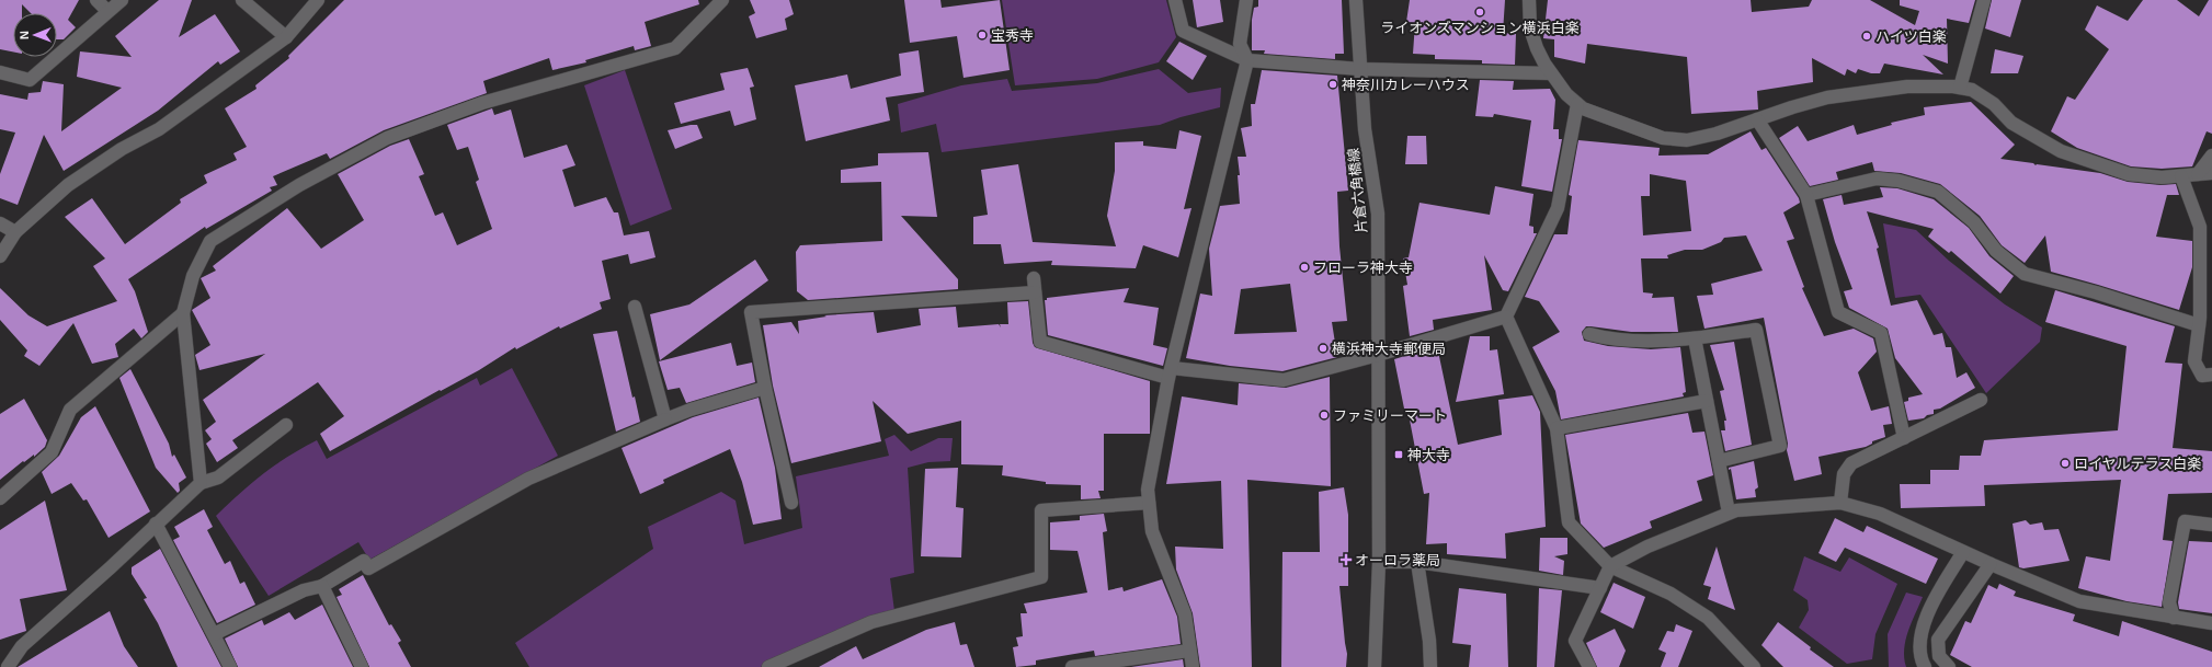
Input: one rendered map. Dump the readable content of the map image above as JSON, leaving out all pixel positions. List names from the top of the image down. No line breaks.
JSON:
{"streets":{"street":["片倉六角橋線"]},"places":{"other":["ライオンズマンション横浜白楽","宝秀寺","ハイツ白楽","神奈川カレーハウス","フローラ神大寺","横浜神大寺郵便局","ファミリーマート","ロイヤルテラス白楽"],"transit":["神大寺"],"health":["オーロラ薬局"]},"north":"left"}
